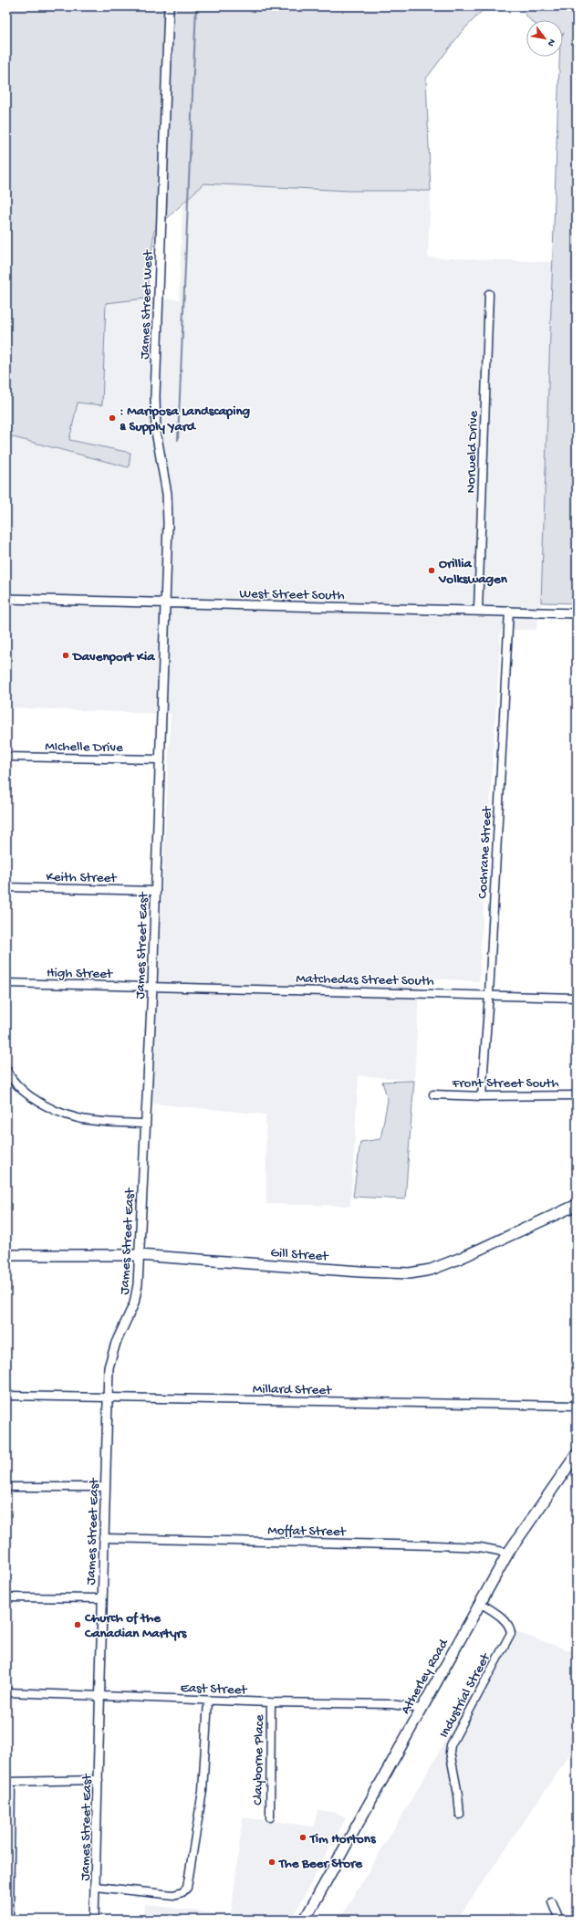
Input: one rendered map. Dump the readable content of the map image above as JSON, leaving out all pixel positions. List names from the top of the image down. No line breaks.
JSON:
{"streets":{"main road":["Gill Street","Atherley Road"],"street":["James Street West","Norweld Drive","West Street South","MIchelle Drive","Cochrane Street","Keith Street","James Street East","High Street","Matchedas Street South","Front Street South","Millard Street","Moffat Street","East Street","Industrial Street","Clayborne Place"]},"crossings":[["James Street West","West Street South"],["James Street West","James Street East"],["Norweld Drive","West Street South"],["West Street South","Cochrane Street"],["West Street South","James Street East"],["MIchelle Drive","James Street East"],["Cochrane Street","Matchedas Street South"],["Cochrane Street","Front Street South"],["Keith Street","James Street East"],["James Street East","High Street"],["James Street East","Matchedas Street South"],["James Street East","Gill Street"],["James Street East","Millard Street"],["James Street East","Moffat Street"],["James Street East","East Street"],["High Street","Matchedas Street South"],["Moffat Street","Atherley Road"],["Atherley Road","East Street"],["Atherley Road","Industrial Street"],["East Street","Clayborne Place"]],"places":[": Mariposa Landscaping & Supply Yard","Orillia Volkswagen","Davenport Kia","Church of the Canadian Martyrs","Tim Hortons","The Beer Store"],"north":"bottom right"}
